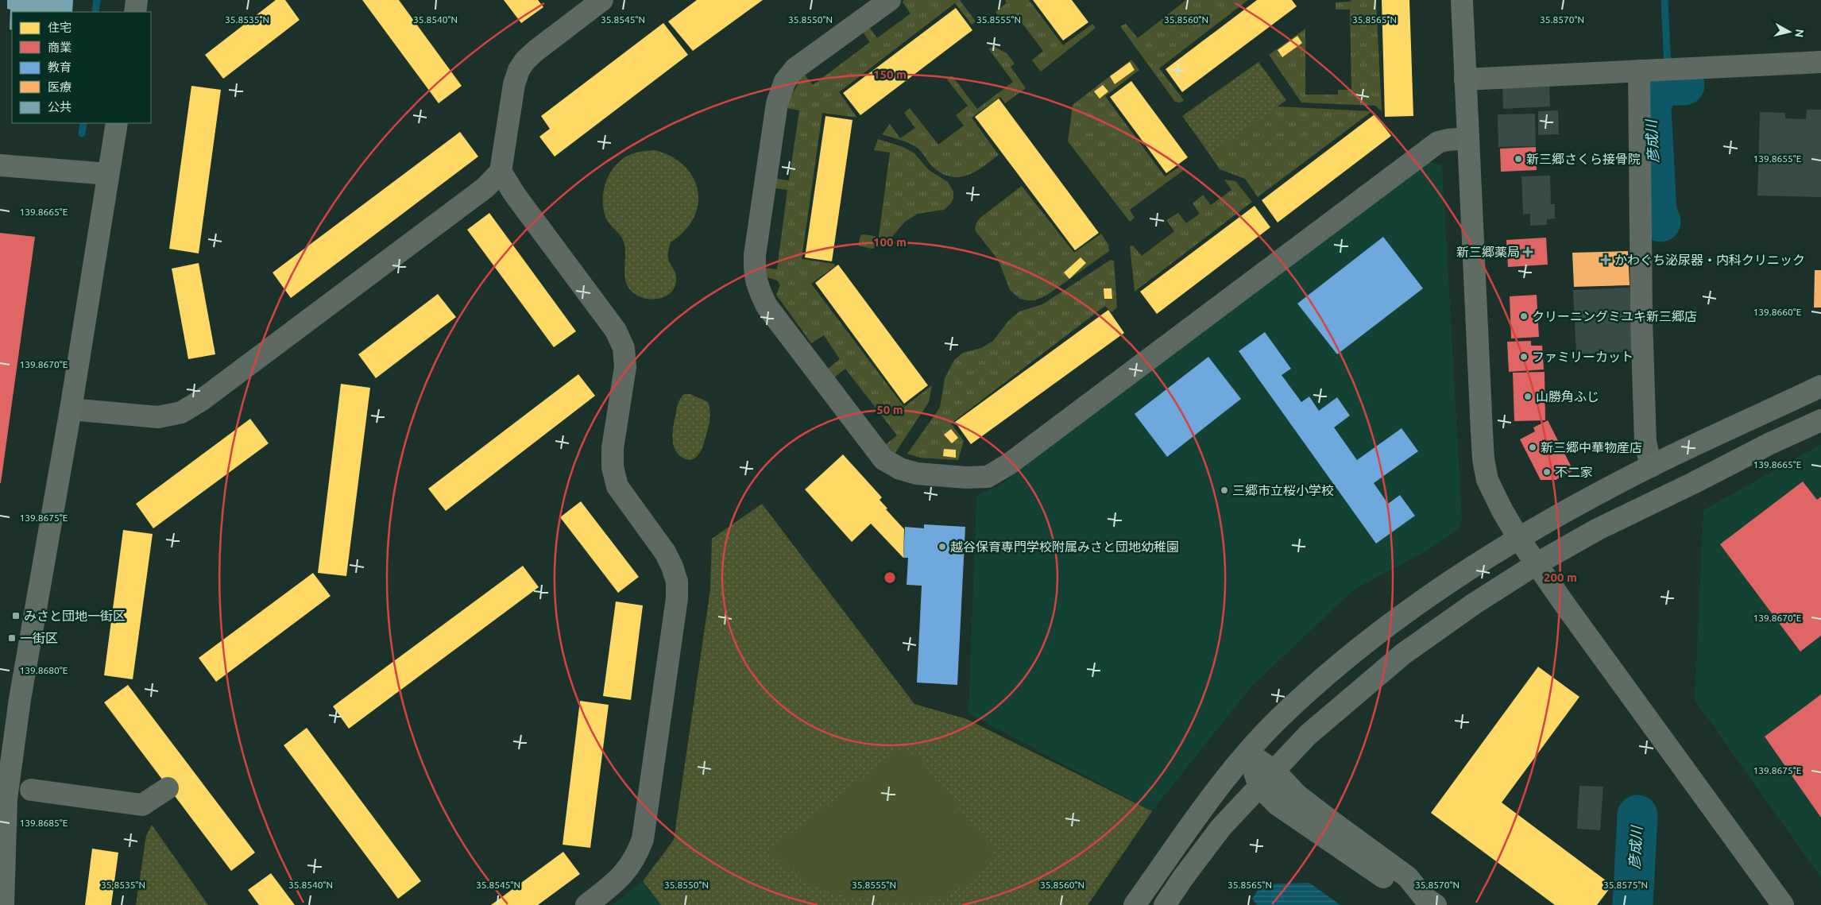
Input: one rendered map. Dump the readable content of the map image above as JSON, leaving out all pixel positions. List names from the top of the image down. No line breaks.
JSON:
{"water":["彦成川"],"places":{"other":["新三郷さくら接骨院","クリーニングミユキ新三郷店","ファミリーカット","山勝角ふじ","新三郷中華物産店","不二家","三郷市立桜小学校","越谷保育専門学校附属みさと団地幼稚園"],"health":["新三郷薬局","かわぐち泌尿器・内科クリニック"],"transit":["みさと団地一街区","一街区"]},"legend":["住宅","商業","教育","医療","公共"],"north":"right","coordinates":["35.8535°N","35.8540°N","35.8545°N","35.8550°N","35.8555°N","35.8560°N","35.8565°N","35.8570°N","139.8655°E","139.8665°E","139.8660°E","139.8670°E","139.8675°E","139.8680°E","139.8685°E","35.8575°N"],"rings":["150 m","100 m","50 m","200 m"]}
